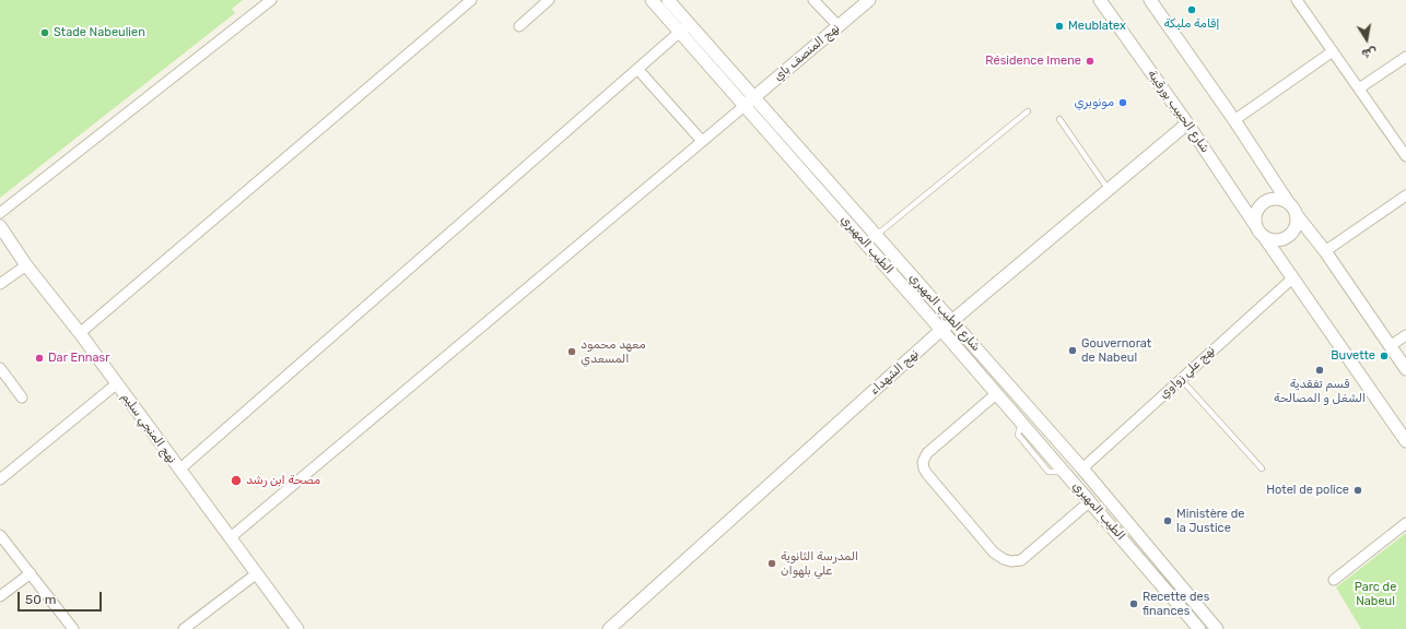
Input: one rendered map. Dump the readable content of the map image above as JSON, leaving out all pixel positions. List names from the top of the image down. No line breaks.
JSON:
{"streets":{"street":["نهج المنصف باي","شارع الحبيب بورقيبة","الطيب المهيري","شارع الطيب المهيري","نهج الشهداء","نهج علي زواوي","نهج المنجي سليم"]},"crossings":[["نهج المنصف باي","الطيب المهيري"],["نهج المنصف باي","شارع الطيب المهيري"],["شارع الحبيب بورقيبة","نهج الشهداء"],["الطيب المهيري","شارع الطيب المهيري"],["الطيب المهيري","نهج الشهداء"],["شارع الطيب المهيري","نهج الشهداء"],["شارع الطيب المهيري","نهج علي زواوي"]],"parks":["Parc de Nabeul"],"places":["إقامة مليكة","Meublatex","Stade Nabeulien","Résidence Imene","مونوبري","Gouvernorat de Nabeul","معهد محمود المسعدي","Buvette","Dar Ennasr","قسم تفقدية الشغل و المصالحة","مصحة ابن رشد","Hotel de police","Ministère de la Justice","المدرسة الثانوية علي بلهوان","Recette des finances"],"scale_bar":"50 m","north":"bottom"}
